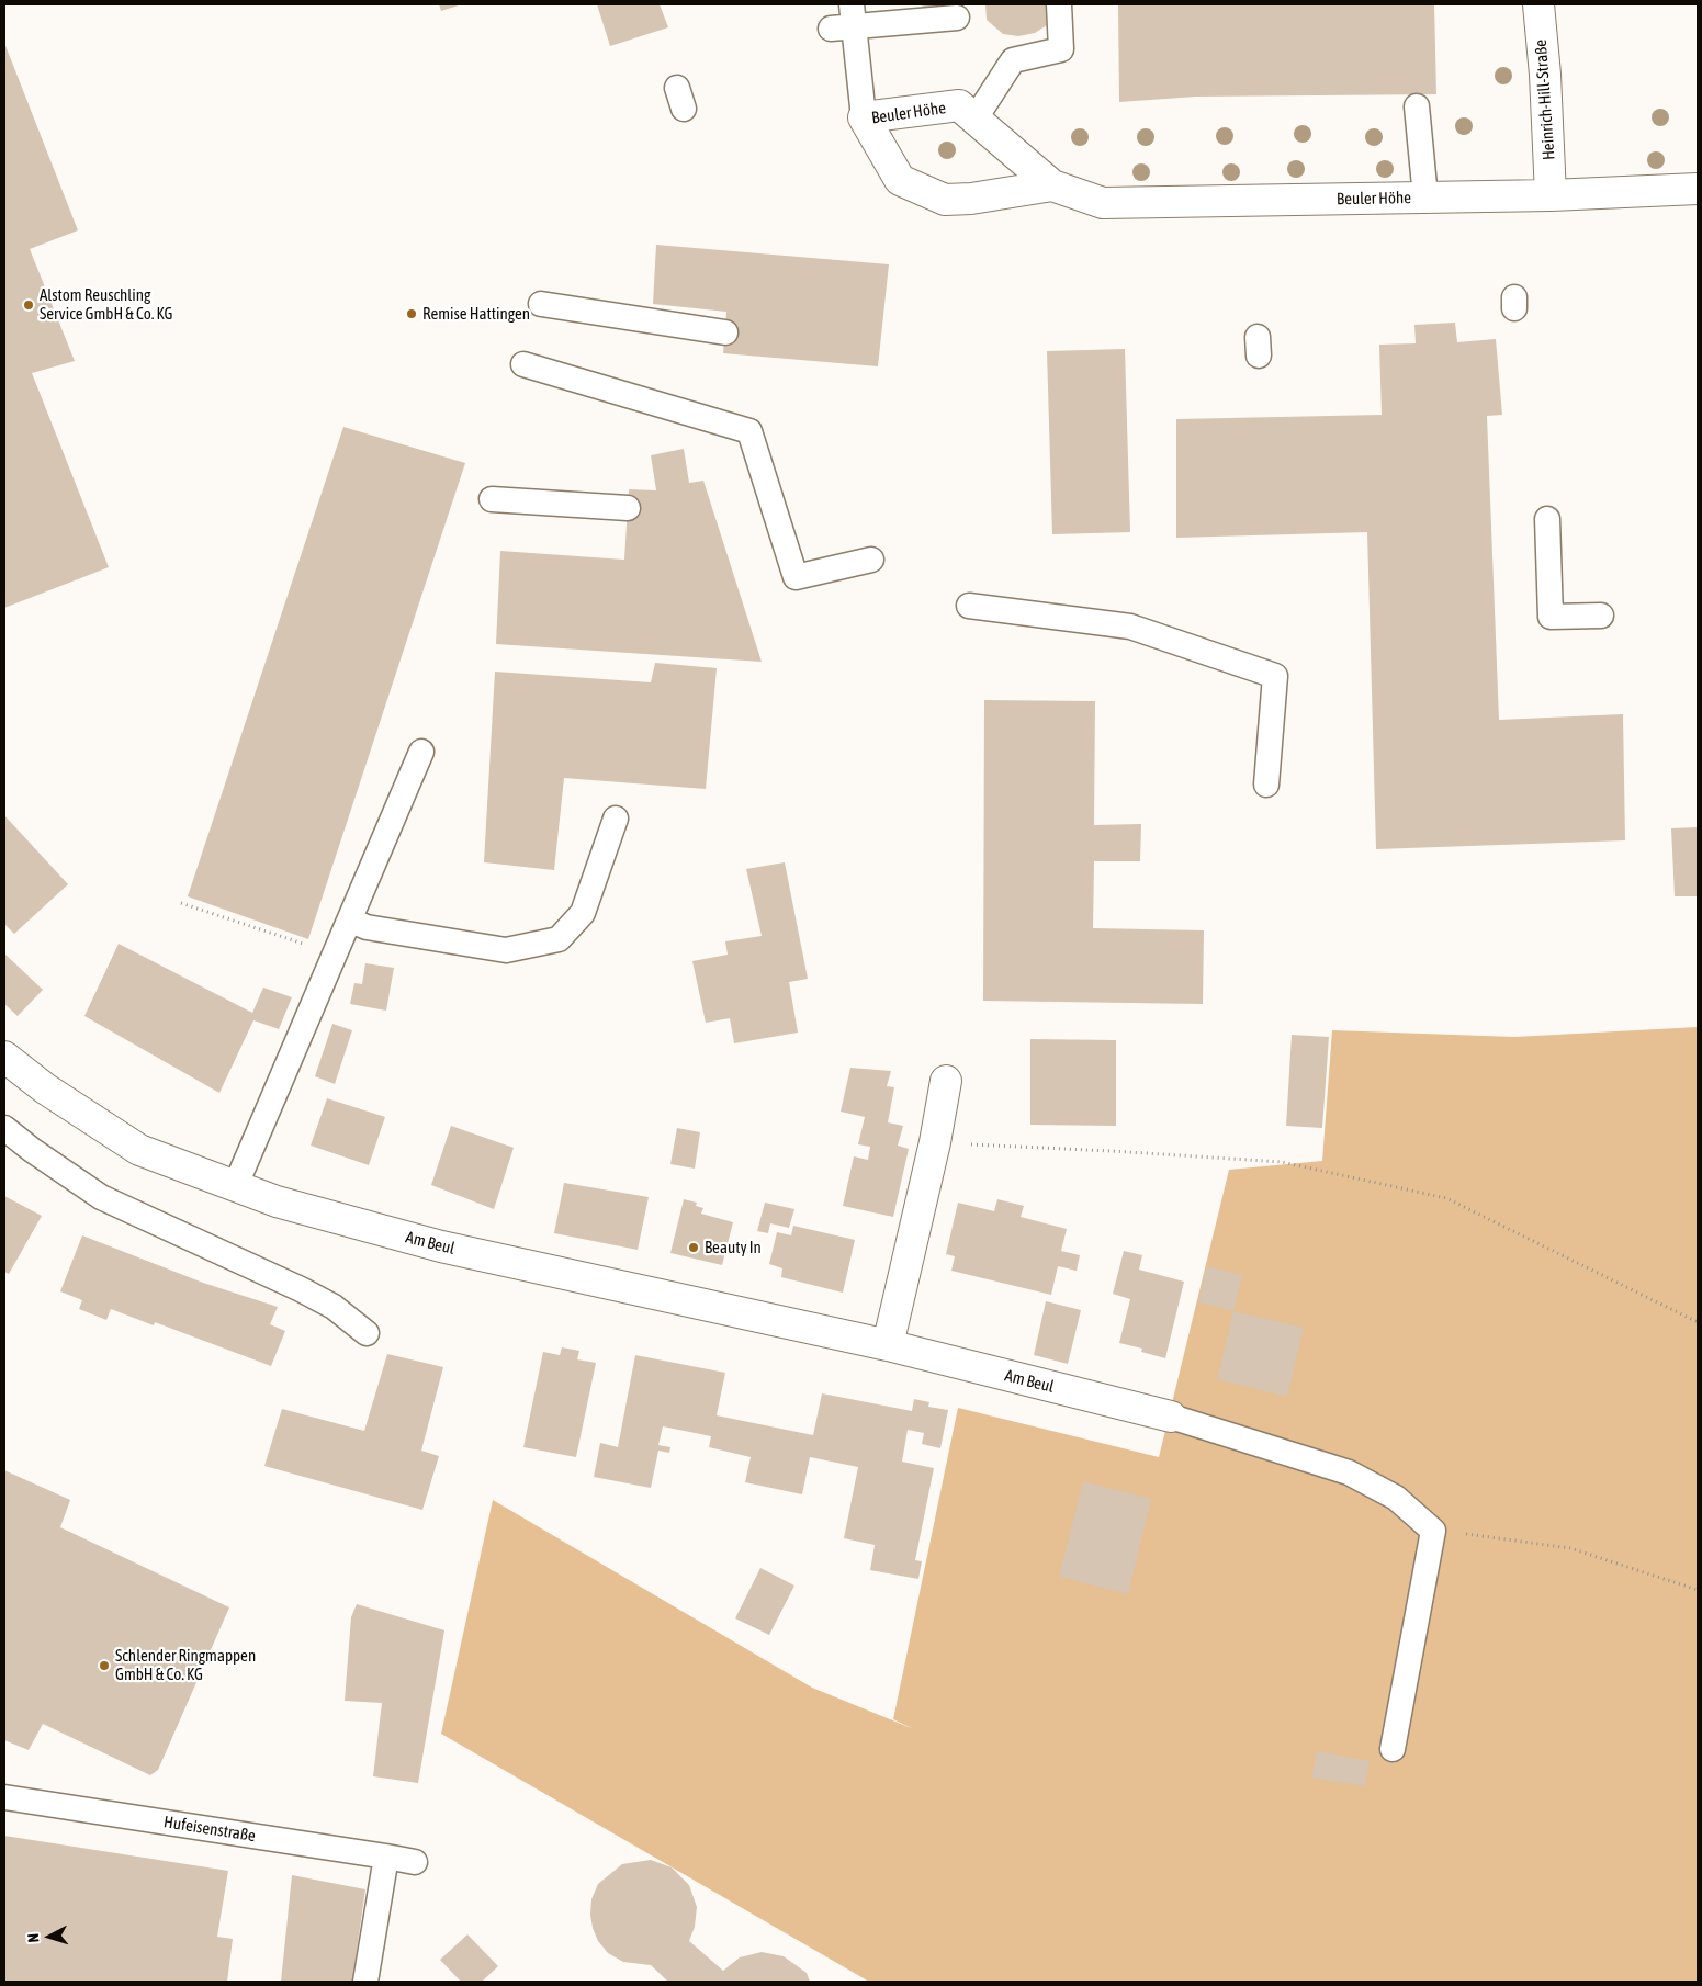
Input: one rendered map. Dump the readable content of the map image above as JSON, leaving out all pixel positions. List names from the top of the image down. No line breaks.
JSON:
{"streets":{"street":["Heinrich-Hill-Straße","Beuler Höhe","Am Beul"],"lane":["Hufeisenstraße"]},"crossings":[["Heinrich-Hill-Straße","Beuler Höhe"]],"places":["Alstom Reuschling Service GmbH & Co. KG","Remise Hattingen","Beauty In","Schlender Ringmappen GmbH & Co. KG"],"north":"left"}
